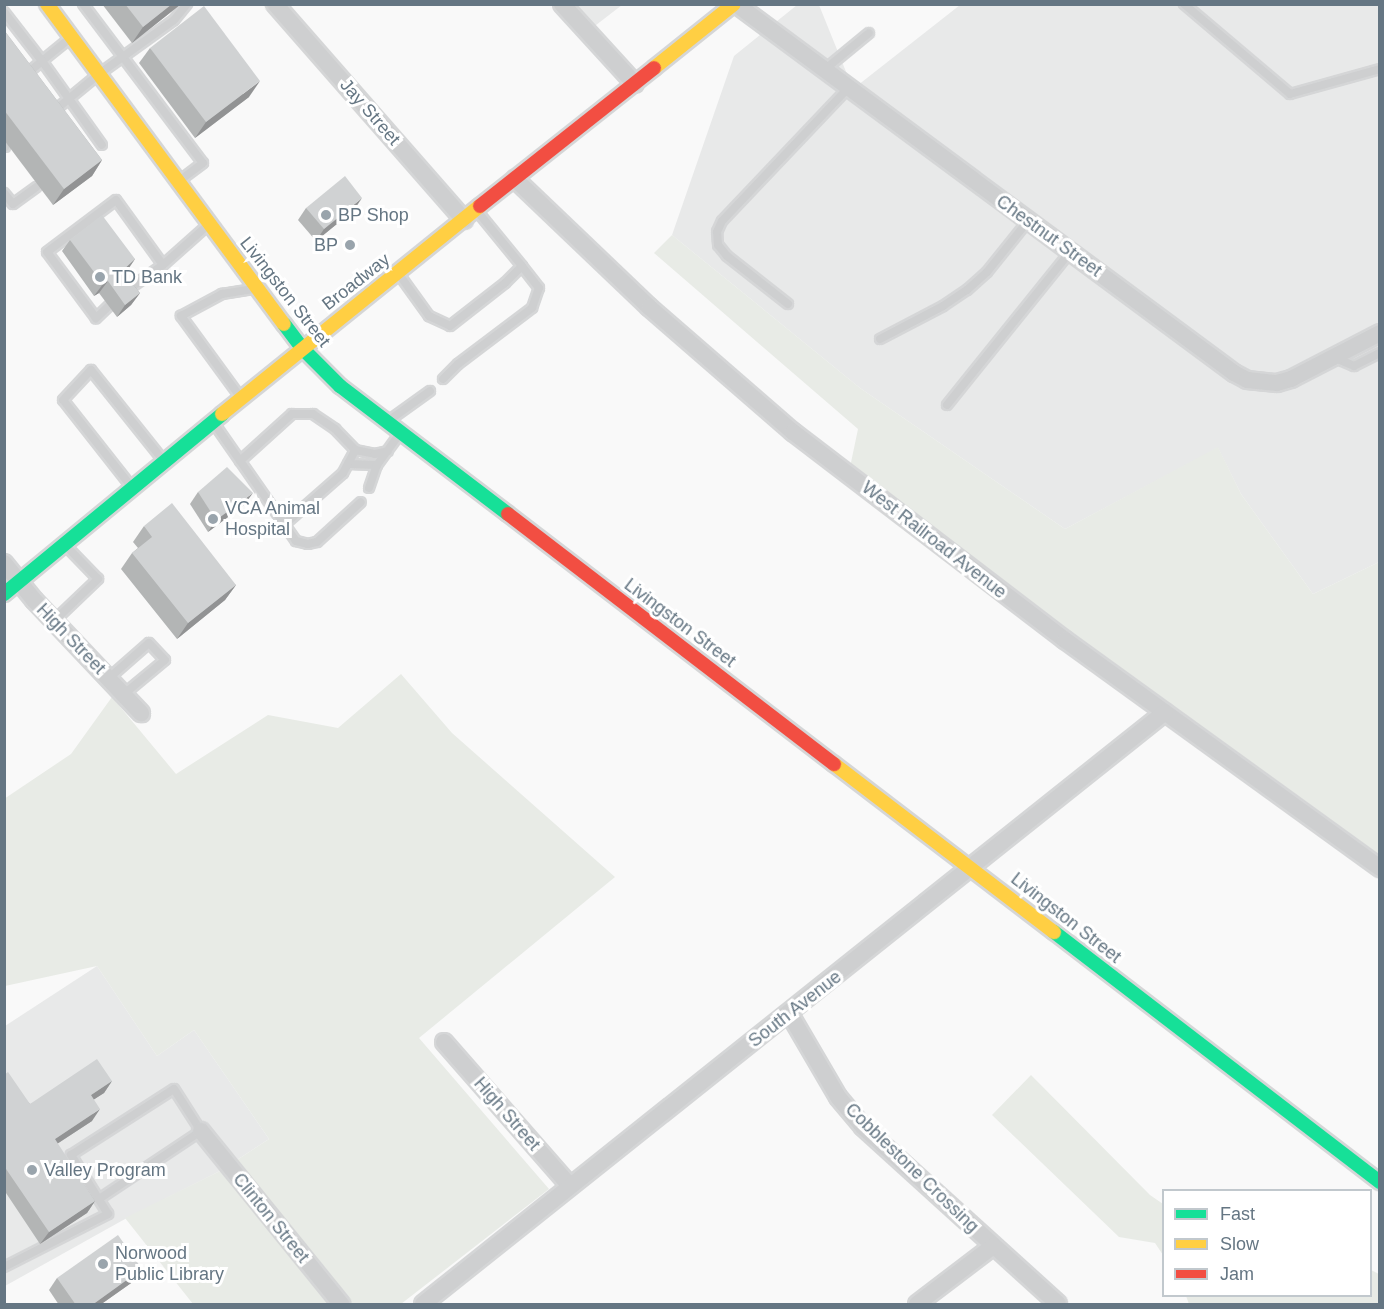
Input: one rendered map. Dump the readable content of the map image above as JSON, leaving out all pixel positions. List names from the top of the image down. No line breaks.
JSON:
{"streets":{"main road":["Broadway","Livingston Street"],"street":["Jay Street","Chestnut Street","West Railroad Avenue","High Street","South Avenue","Cobblestone Crossing","Clinton Street"]},"crossings":[["Jay Street","Broadway"],["Chestnut Street","Broadway"],["Broadway","Livingston Street"],["Broadway","West Railroad Avenue"],["Broadway","High Street"],["Livingston Street","South Avenue"],["West Railroad Avenue","South Avenue"],["High Street","South Avenue"],["South Avenue","Cobblestone Crossing"]],"places":["BP Shop","BP","TD Bank","VCA Animal Hospital","Valley Program","Norwood Public Library"],"legend":["Fast","Slow","Jam"]}
